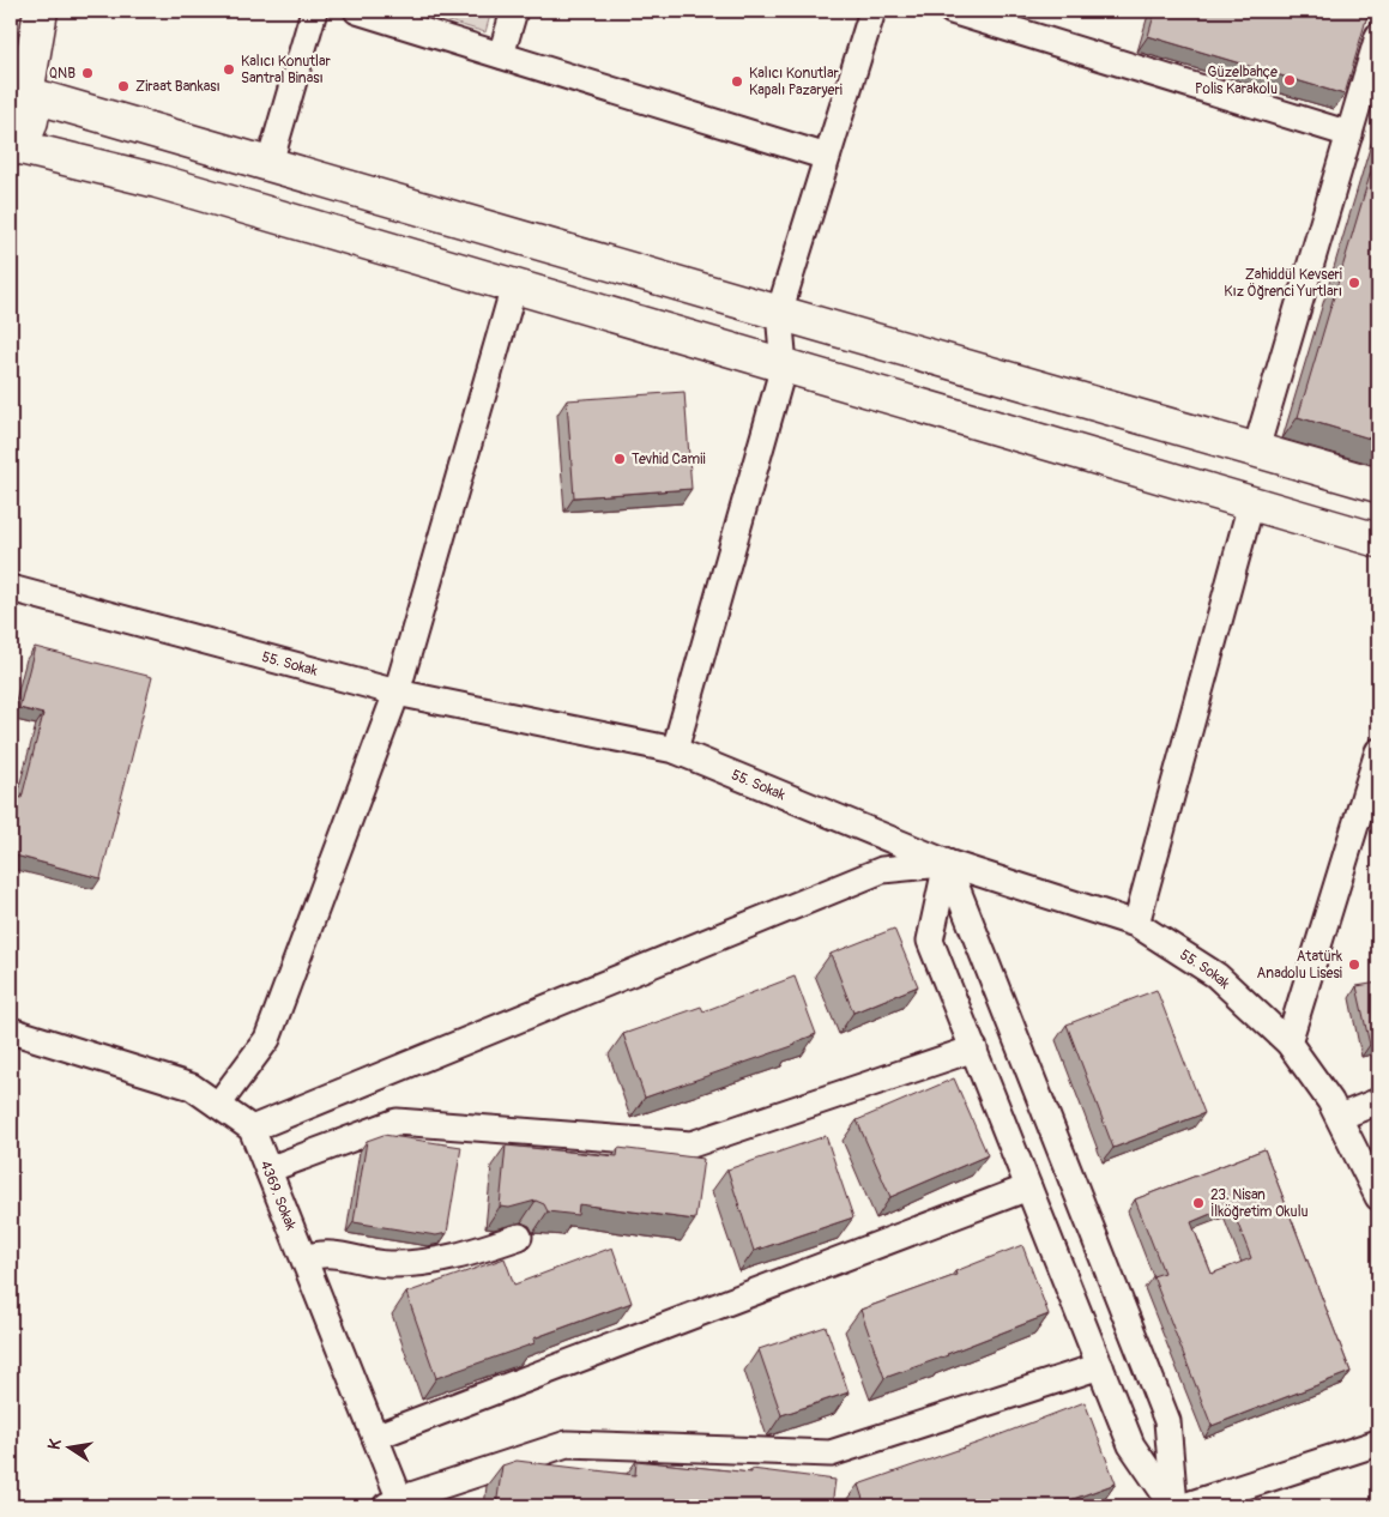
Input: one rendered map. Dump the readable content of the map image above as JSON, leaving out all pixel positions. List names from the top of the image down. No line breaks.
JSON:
{"streets":{"street":["55. Sokak","4369. Sokak"]},"places":["Kalıcı Konutlar Santral Binası","QNB","Güzelbahçe Polis Karakolu","Kalıcı Konutlar Kapalı Pazaryeri","Ziraat Bankası","Zahiddül Kevseri Kız Öğrenci Yurtları","Tevhid Camii","Atatürk Anadolu Lisesi","23. Nisan İlköğretim Okulu"],"north":"left"}
